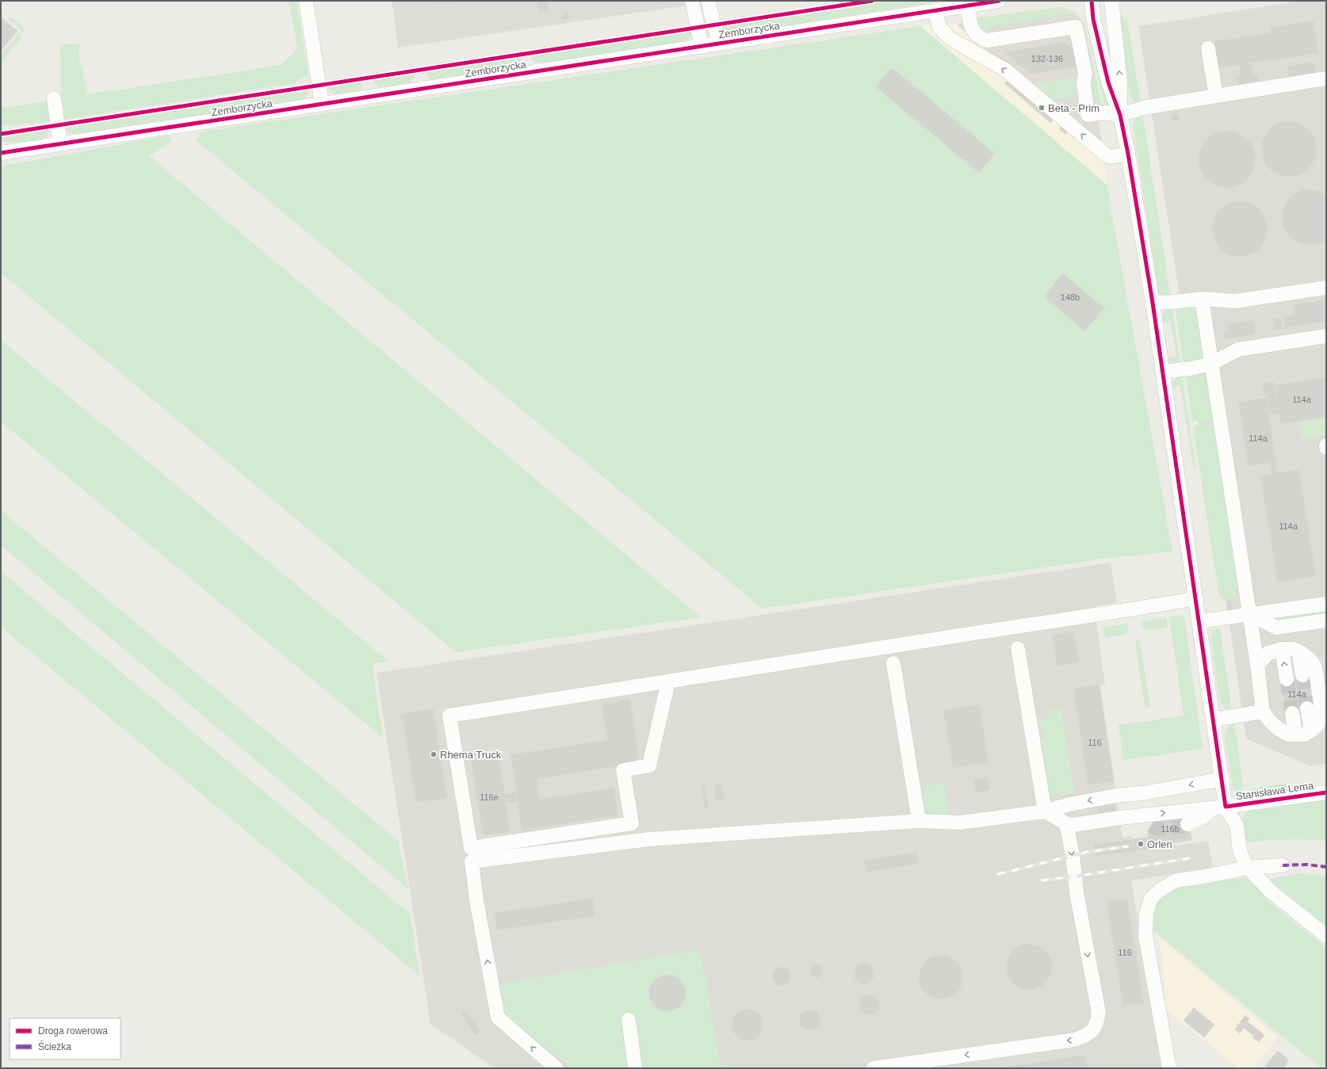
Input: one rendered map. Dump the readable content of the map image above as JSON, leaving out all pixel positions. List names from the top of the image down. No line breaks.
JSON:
{"streets":{"street":["Zemborzycka","Stanisława Lema"]},"places":["Beta - Prim","Rhema Truck","Orlen"],"house_numbers":["132-136","148b","114a","114a","114a","114a","116","116e","116b","116"],"legend":["Droga rowerowa","Ścieżka"]}
